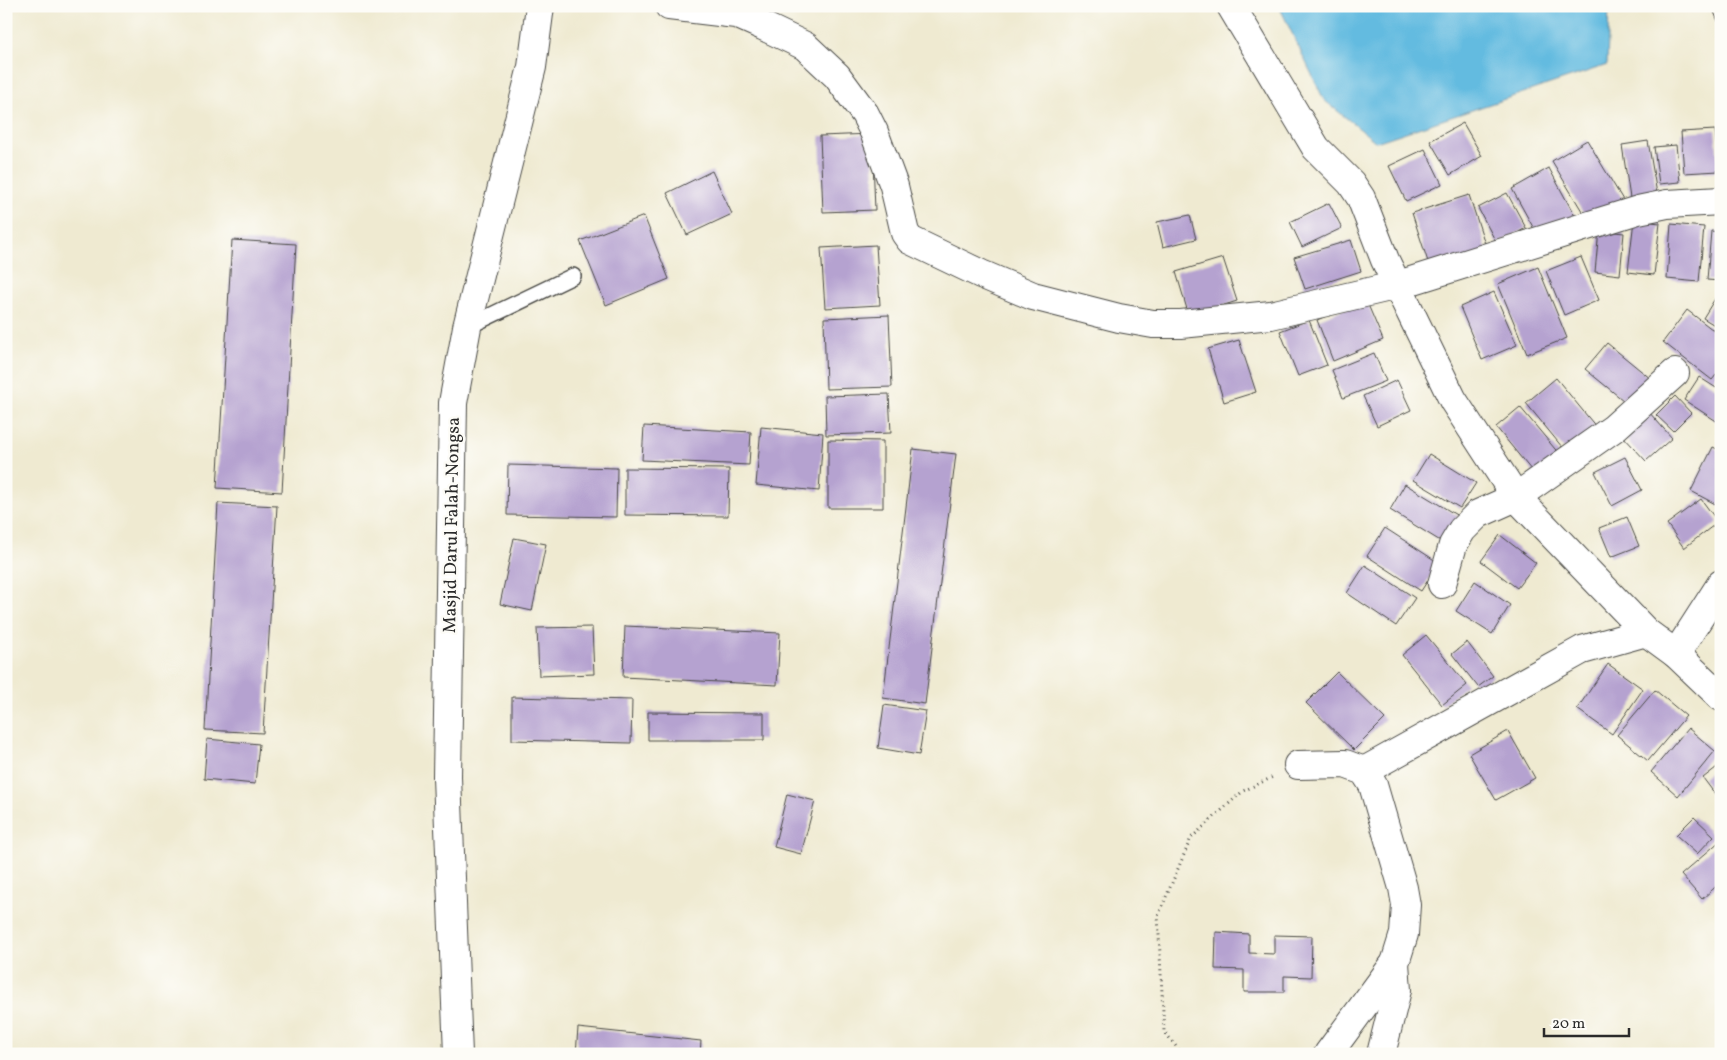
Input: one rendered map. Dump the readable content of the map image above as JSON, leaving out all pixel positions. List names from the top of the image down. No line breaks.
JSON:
{"streets":{"street":["Masjid Darul Falah-Nongsa"]},"scale_bar":"20 m"}
